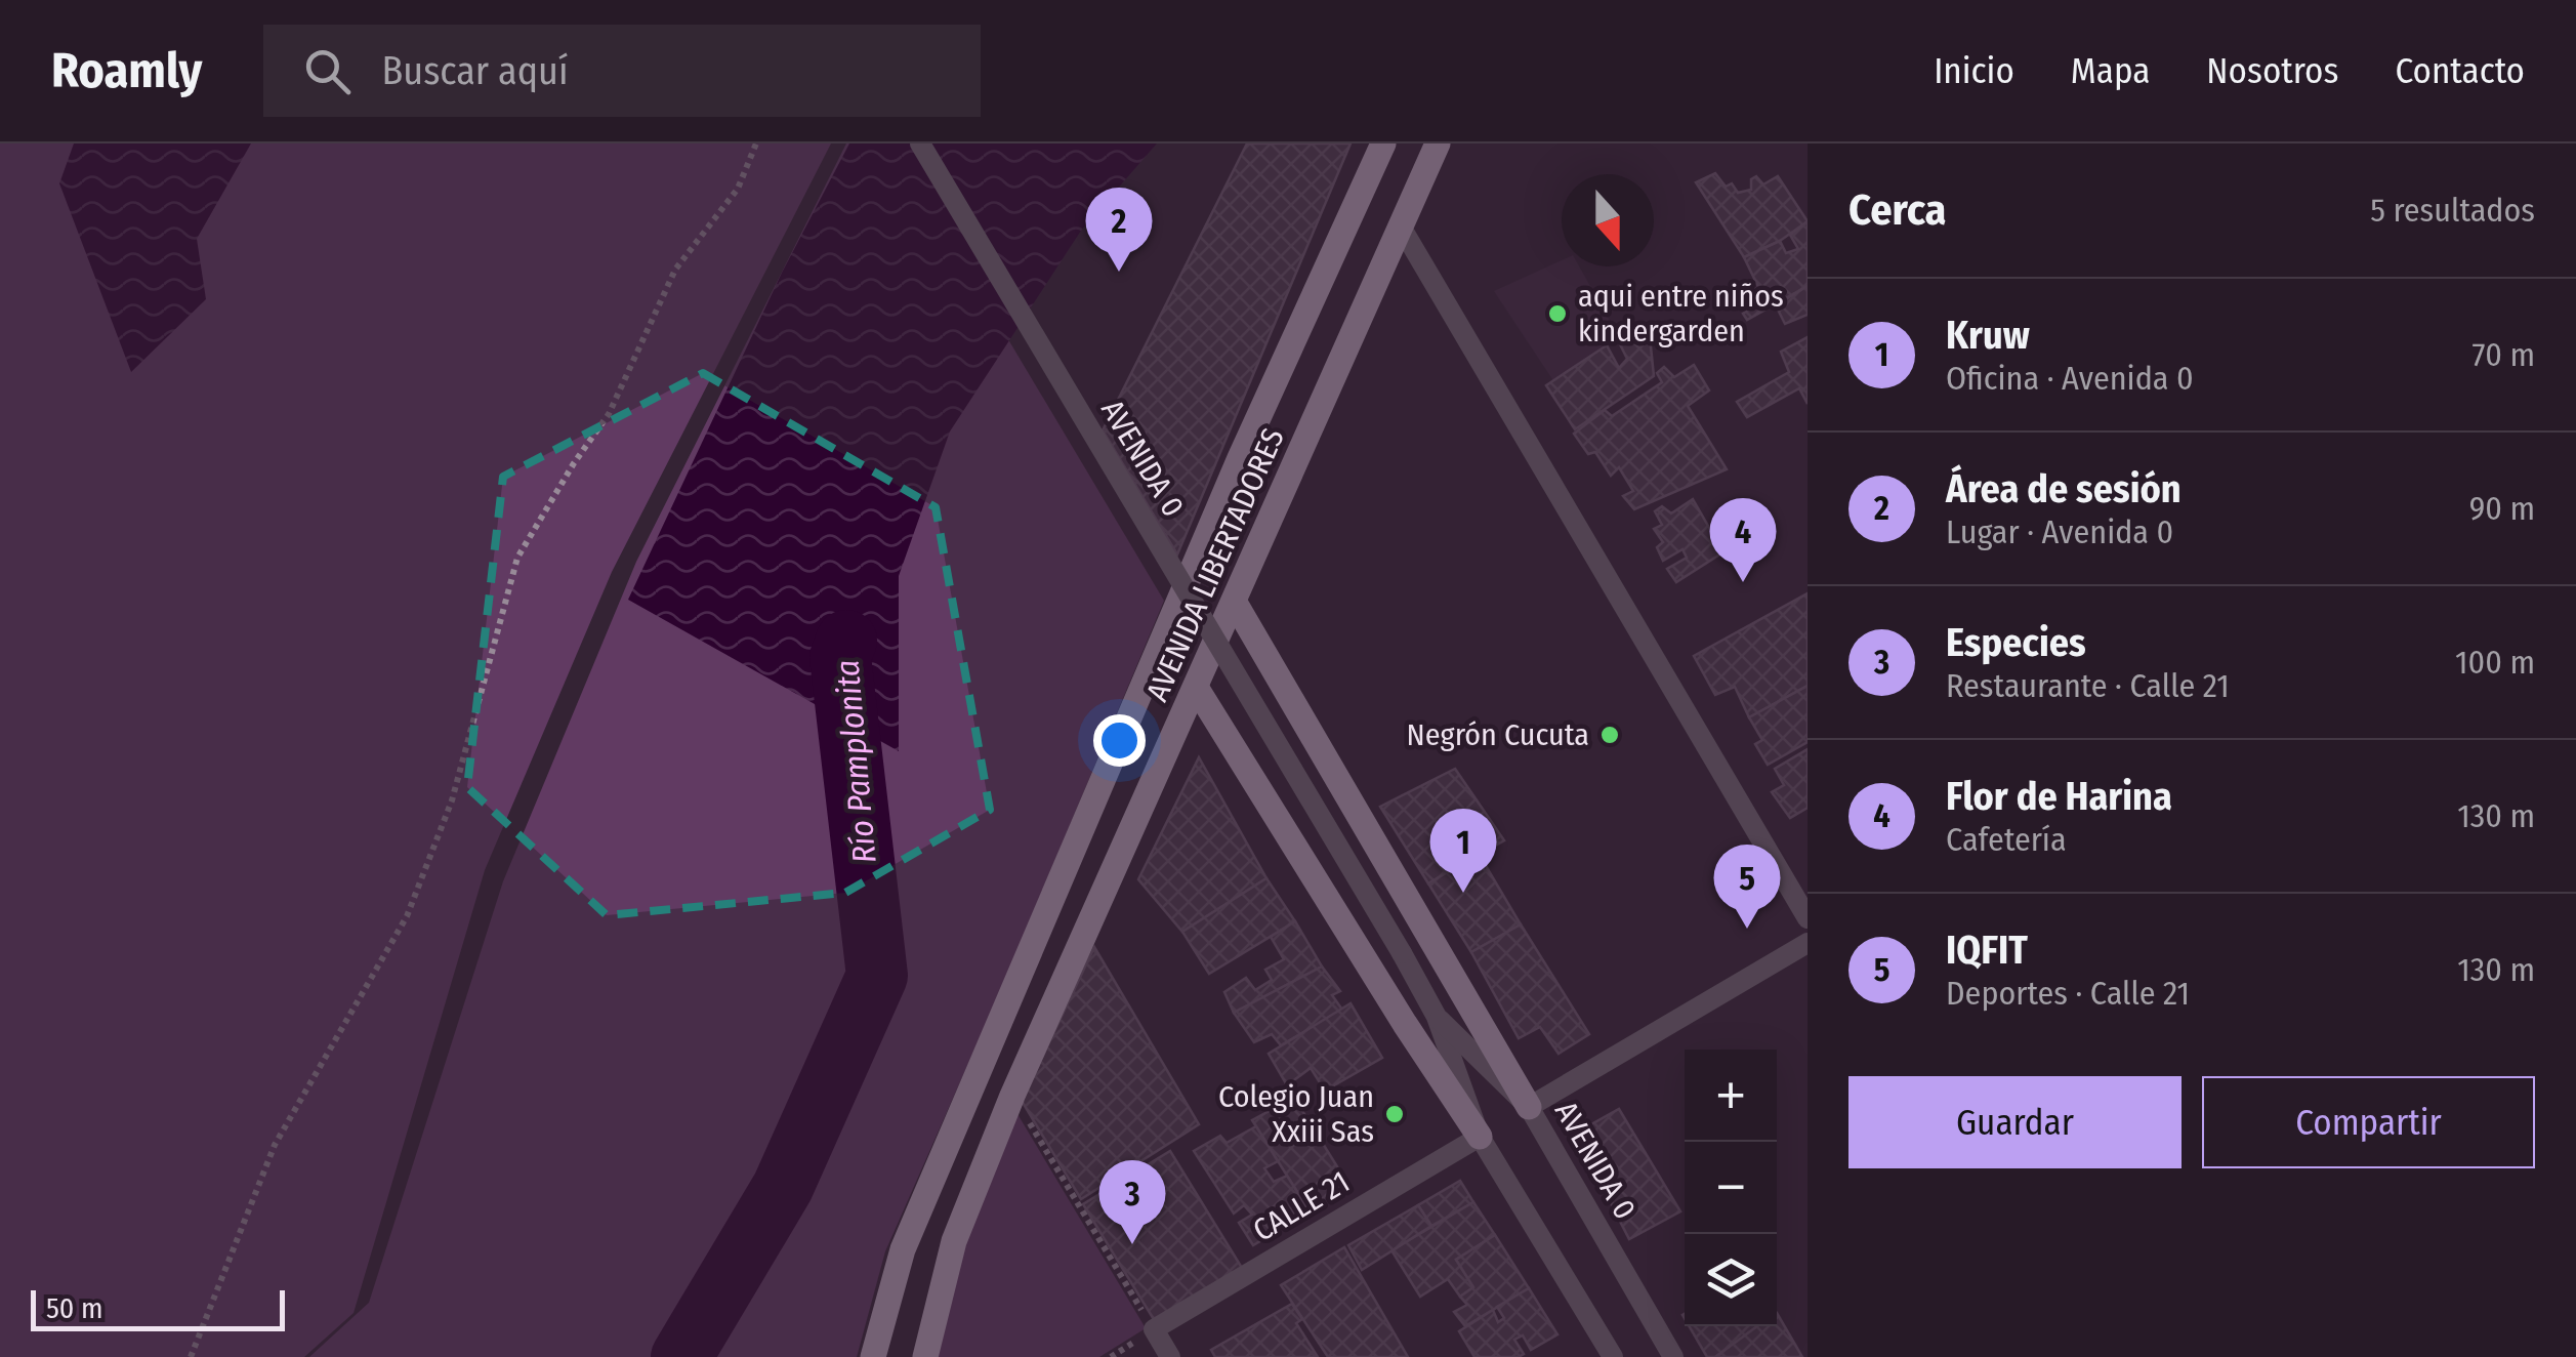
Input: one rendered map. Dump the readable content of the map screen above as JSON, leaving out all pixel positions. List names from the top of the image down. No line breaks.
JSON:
{"streets":{"main road":["AVENIDA LIBERTADORES"],"street":["AVENIDA 0","CALLE 21"]},"crossings":[["AVENIDA 0","CALLE 21"]],"water":["Río Pamplonita"],"places":["aqui entre niños kindergarden","Negrón Cucuta","Colegio Juan Xxiii Sas"],"scale_bar":"50 m","north":"bottom","page":{"header":"Roamly","search":"Buscar aquí","nav":["Inicio","Mapa","Nosotros","Contacto"],"heading":["Cerca","5 resultados"],"pins":["2","4","1","5","3"],"list":[{"mark":"1","name":"Kruw","note":"Oficina · Avenida 0","value":"70 m"},{"mark":"2","name":"Área de sesión","note":"Lugar · Avenida 0","value":"90 m"},{"mark":"3","name":"Especies","note":"Restaurante · Calle 21","value":"100 m"},{"mark":"4","name":"Flor de Harina","note":"Cafetería","value":"130 m"},{"mark":"5","name":"IQFIT","note":"Deportes · Calle 21","value":"130 m"}],"buttons":["Guardar","Compartir"],"map_buttons":["+","−"],"scale":"50 m"}}
